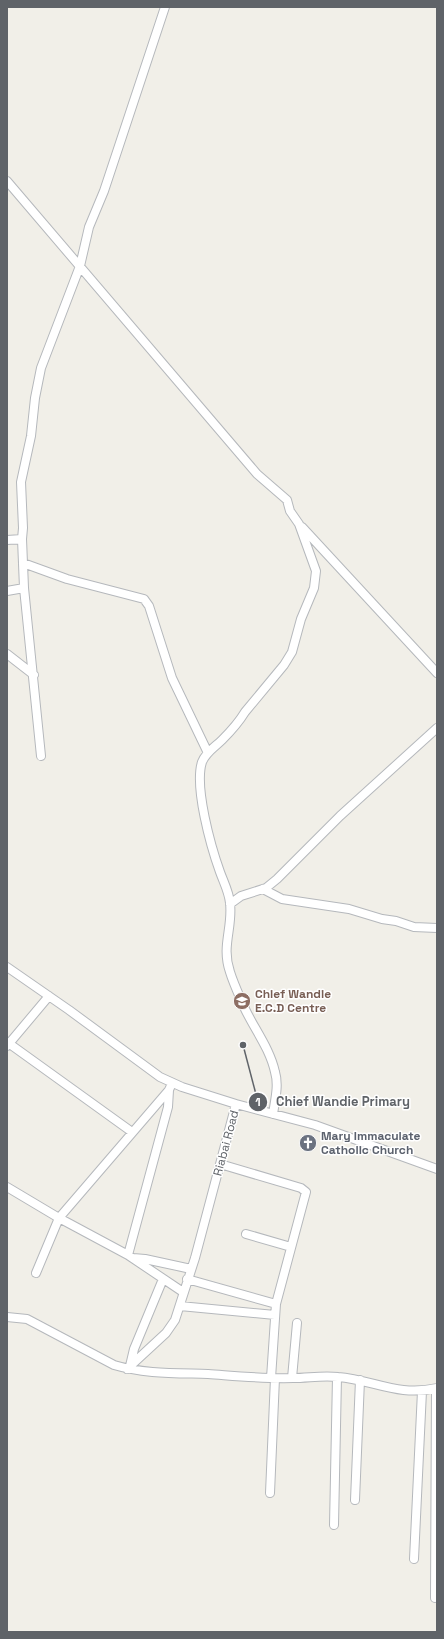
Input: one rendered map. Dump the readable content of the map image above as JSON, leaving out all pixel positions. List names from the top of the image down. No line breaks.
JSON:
{"streets":{"street":["Riabai Road"]},"places":{"school or university":["Chief Wandie E.C.D Centre"],"other":["Chief Wandie Primary"],"church":["Mary Immaculate Catholic Church"]}}
